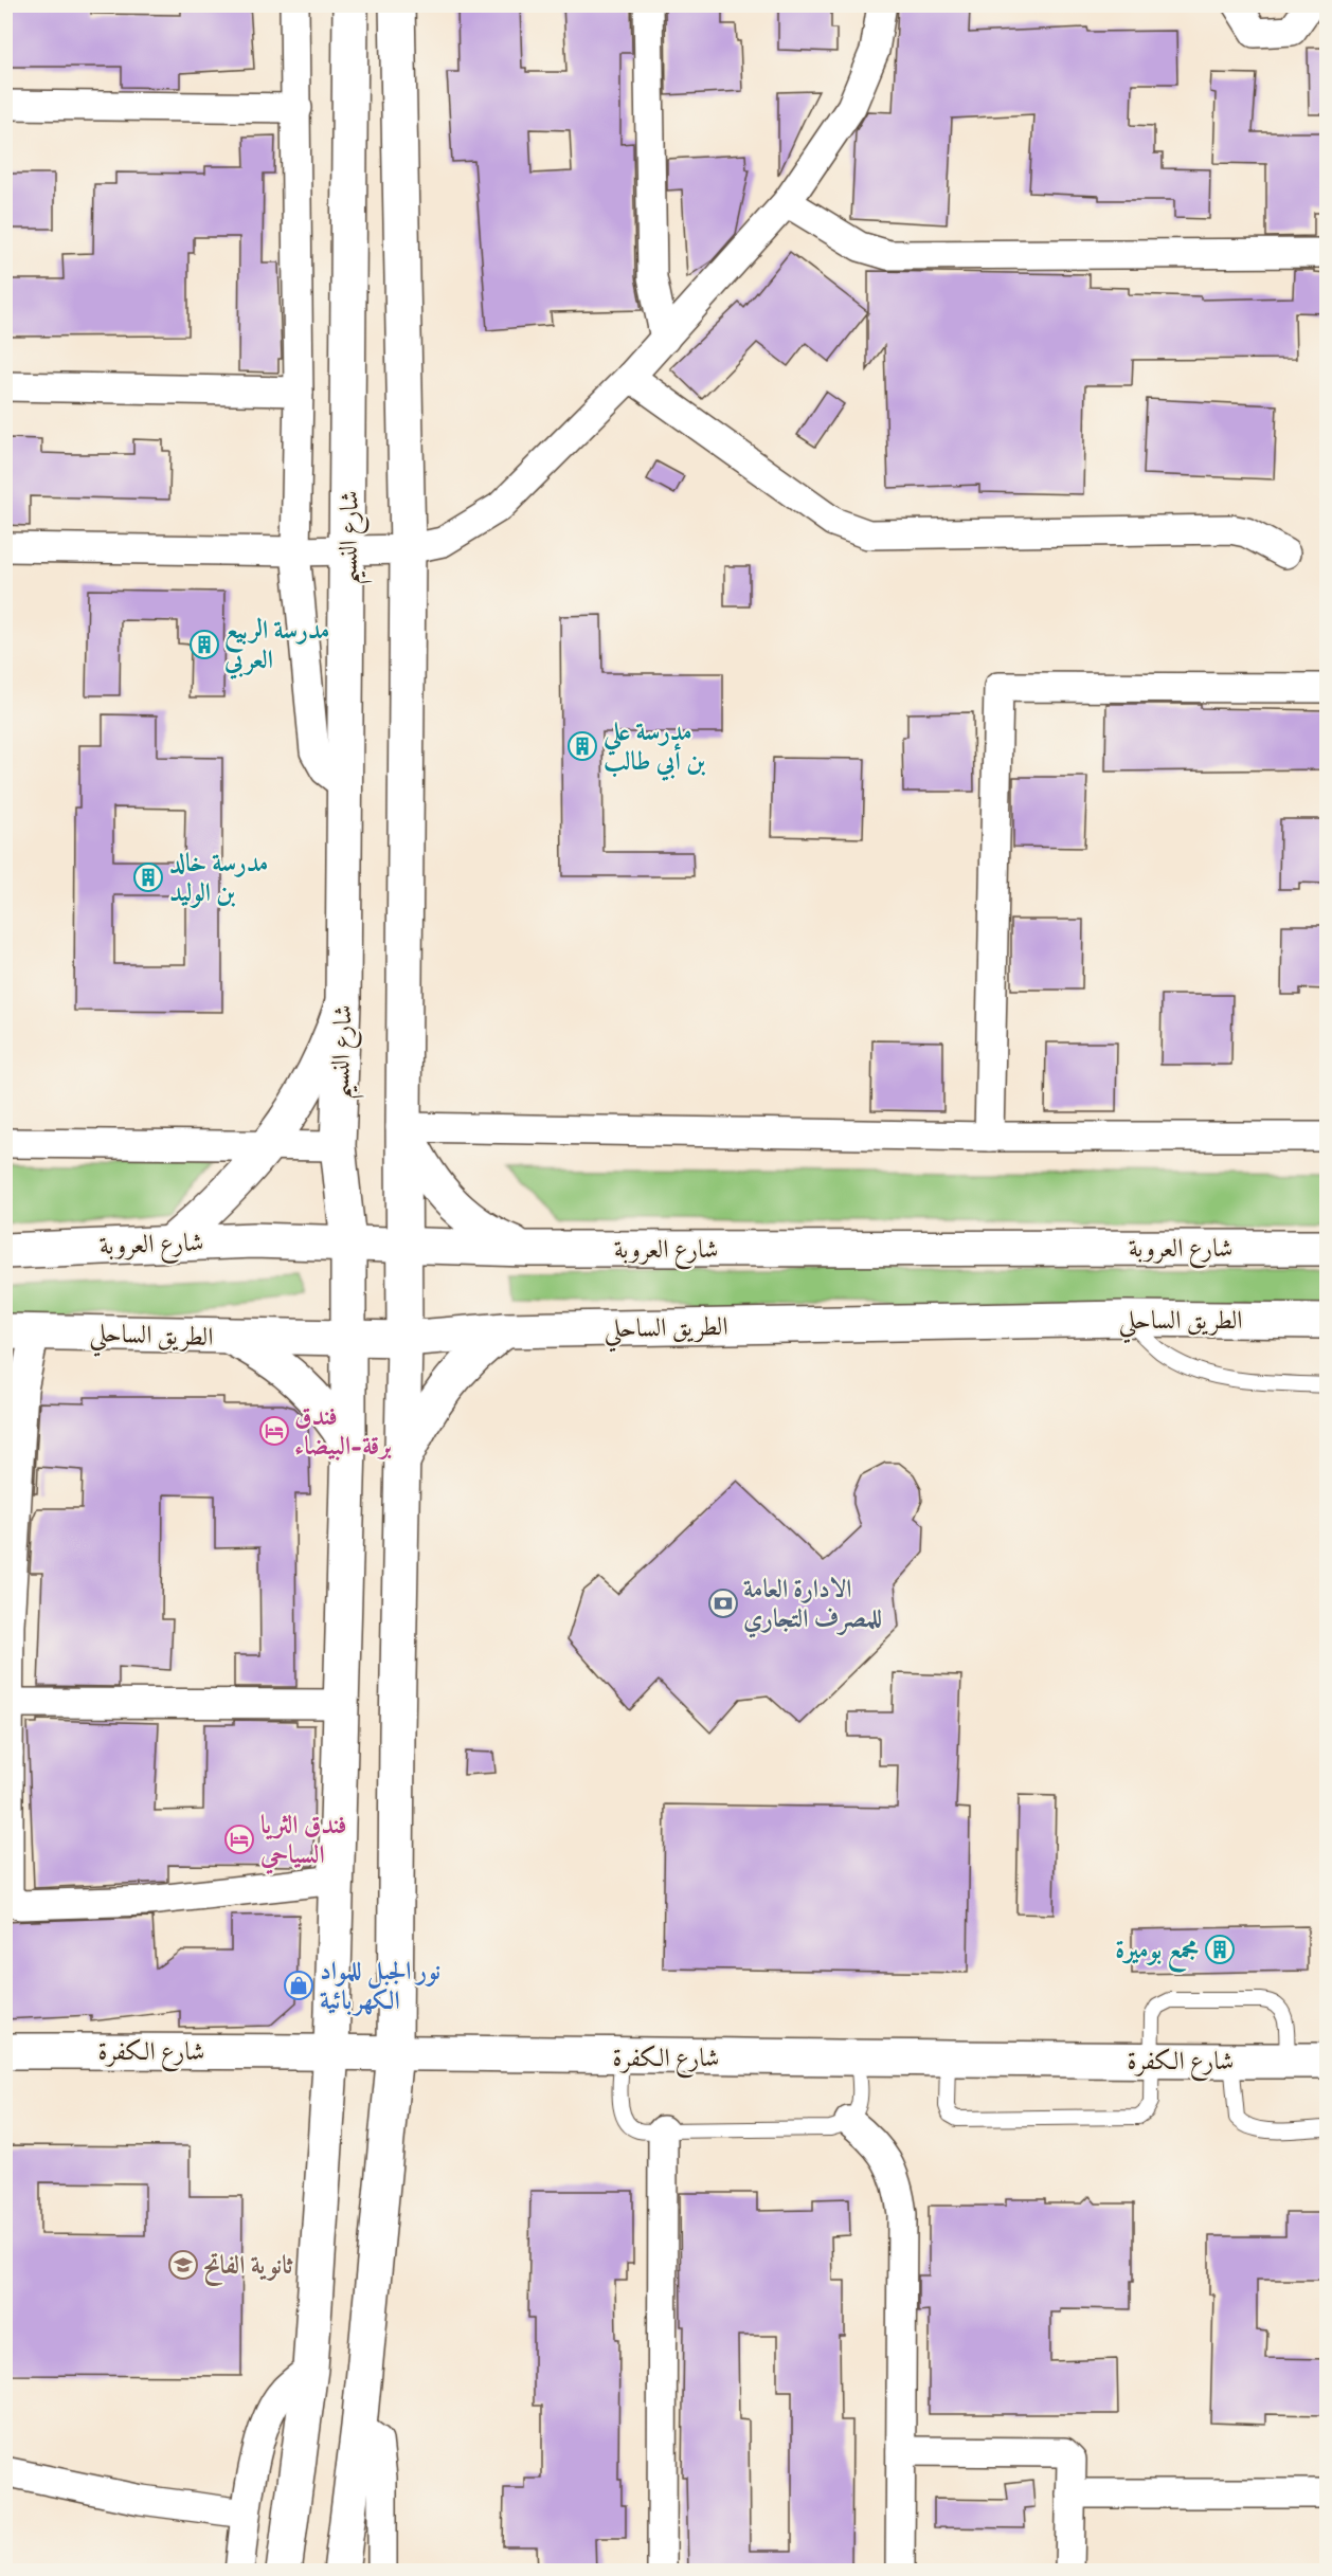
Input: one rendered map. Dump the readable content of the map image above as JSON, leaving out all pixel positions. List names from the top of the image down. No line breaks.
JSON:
{"streets":{"main road":["شارع النسيم","شارع العروبة","الطريق الساحلي","شارع الكفرة"]},"crossings":[["شارع النسيم","شارع العروبة"],["شارع النسيم","الطريق الساحلي"],["شارع النسيم","شارع الكفرة"]],"places":{"building":["مدرسة الربيع العربي","مدرسة علي بن أبي طالب","مدرسة خالد بن الوليد","مجمع بوميرة"],"hotel":["فندق برقة-البيضاء","فندق الثريا السياحي"],"bank":["الادارة العامة للمصرف التجاري"],"shop":["نور الجبل للمواد الكهربائية"],"school or university":["ثانوية الفاتح"]}}
